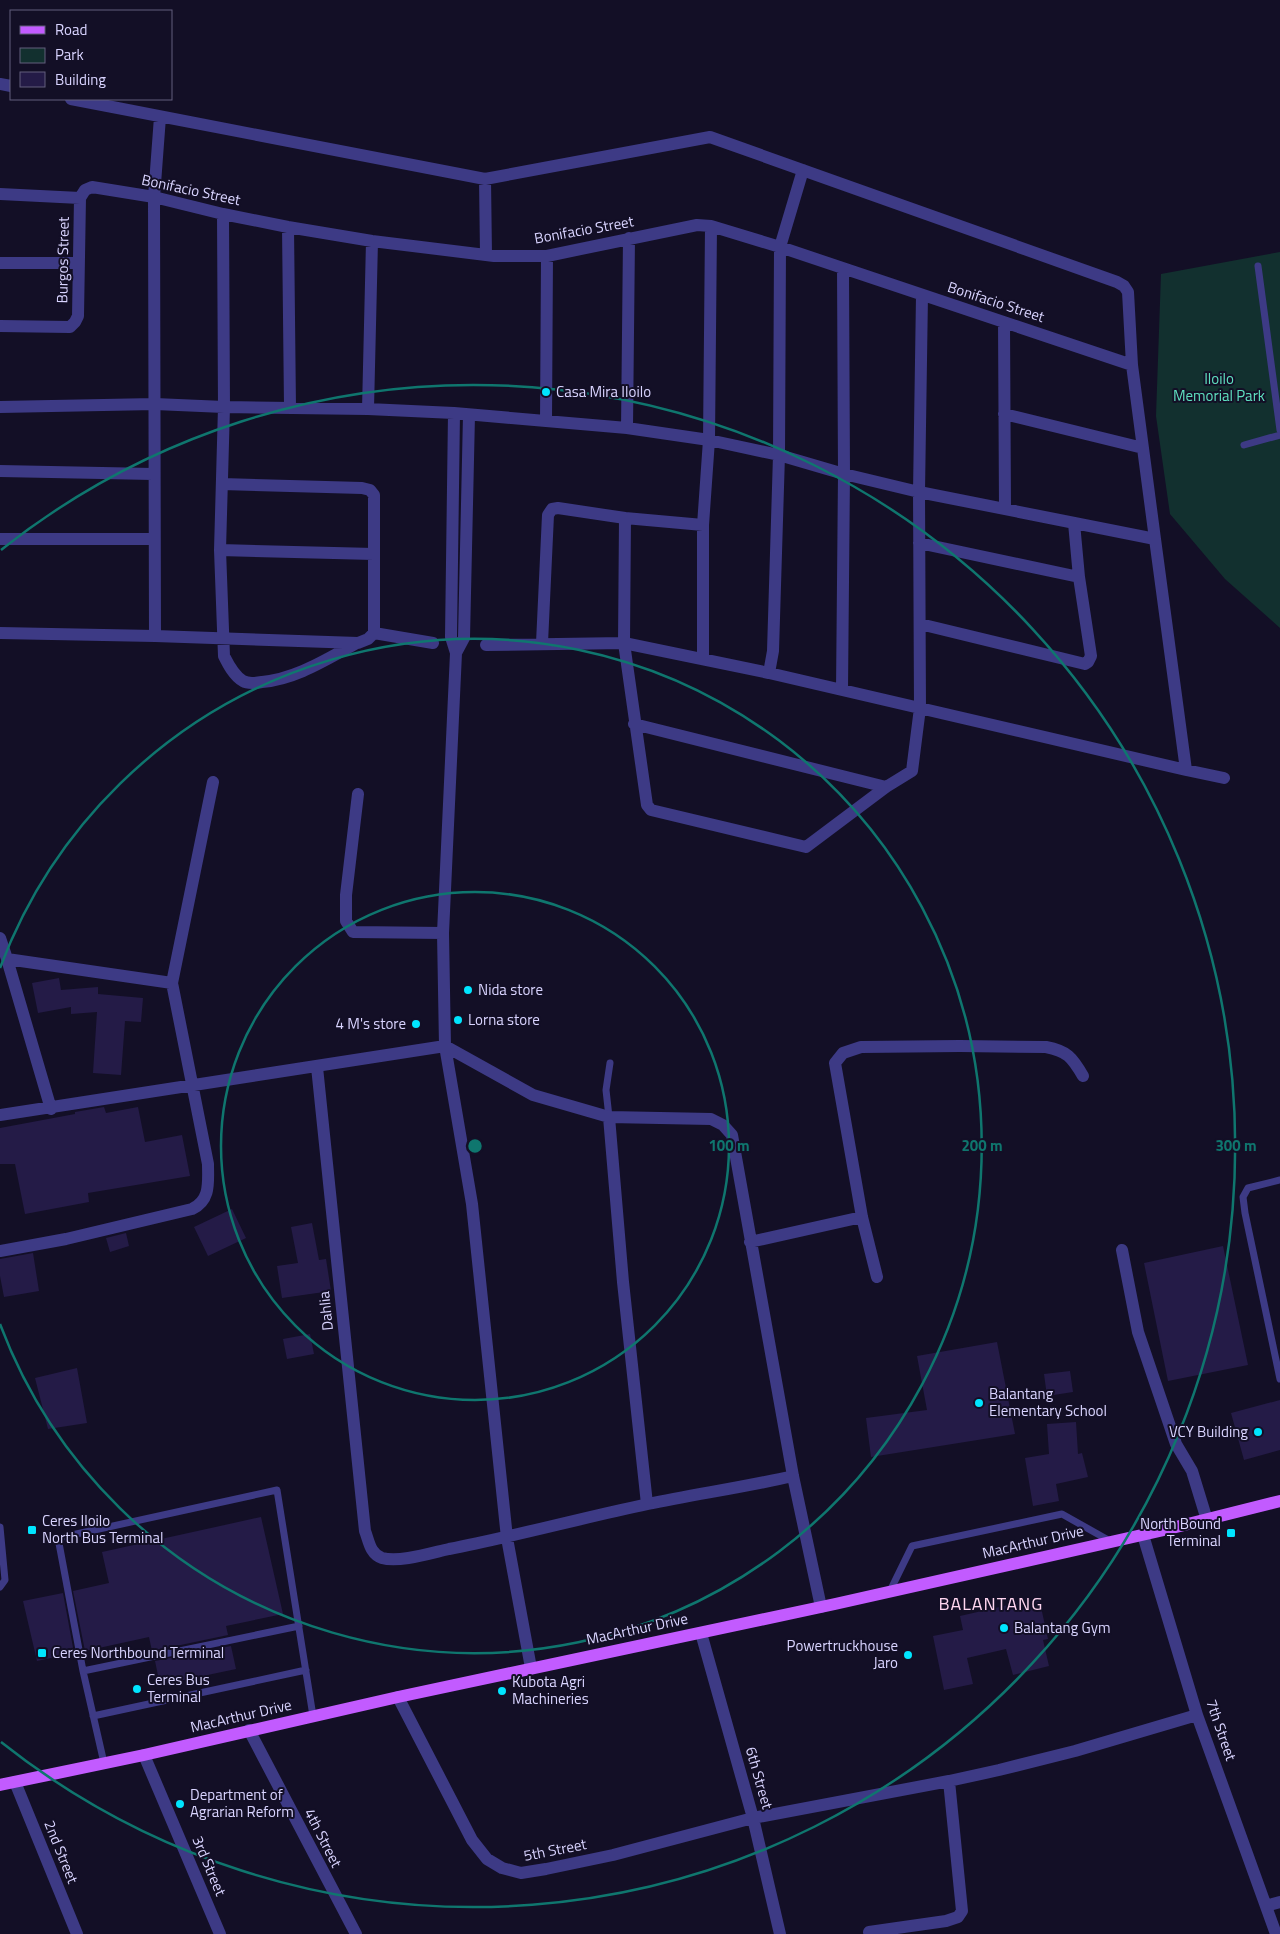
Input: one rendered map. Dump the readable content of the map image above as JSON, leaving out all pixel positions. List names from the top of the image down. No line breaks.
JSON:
{"streets":{"main road":["MacArthur Drive"],"street":["Bonifacio Street","Burgos Street","Dahlia","7th Street","6th Street","4th Street","5th Street","2nd Street","3rd Street"]},"crossings":[["Bonifacio Street","Burgos Street"],["MacArthur Drive","7th Street"],["MacArthur Drive","6th Street"],["MacArthur Drive","4th Street"],["MacArthur Drive","5th Street"],["MacArthur Drive","2nd Street"],["MacArthur Drive","3rd Street"],["7th Street","5th Street"],["6th Street","5th Street"]],"districts":["BALANTANG"],"parks":["Iloilo Memorial Park"],"places":{"other":["Casa Mira Iloilo","Nida store","Lorna store","4 M's store","Balantang Elementary School","VCY Building","Balantang Gym","Powertruckhouse Jaro","Ceres Bus Terminal","Kubota Agri Machineries","Department of Agrarian Reform"],"transit":["Ceres Iloilo North Bus Terminal","North Bound Terminal","Ceres Northbound Terminal"]},"legend":["Road","Park","Building"],"rings":["100 m","200 m","300 m"]}
